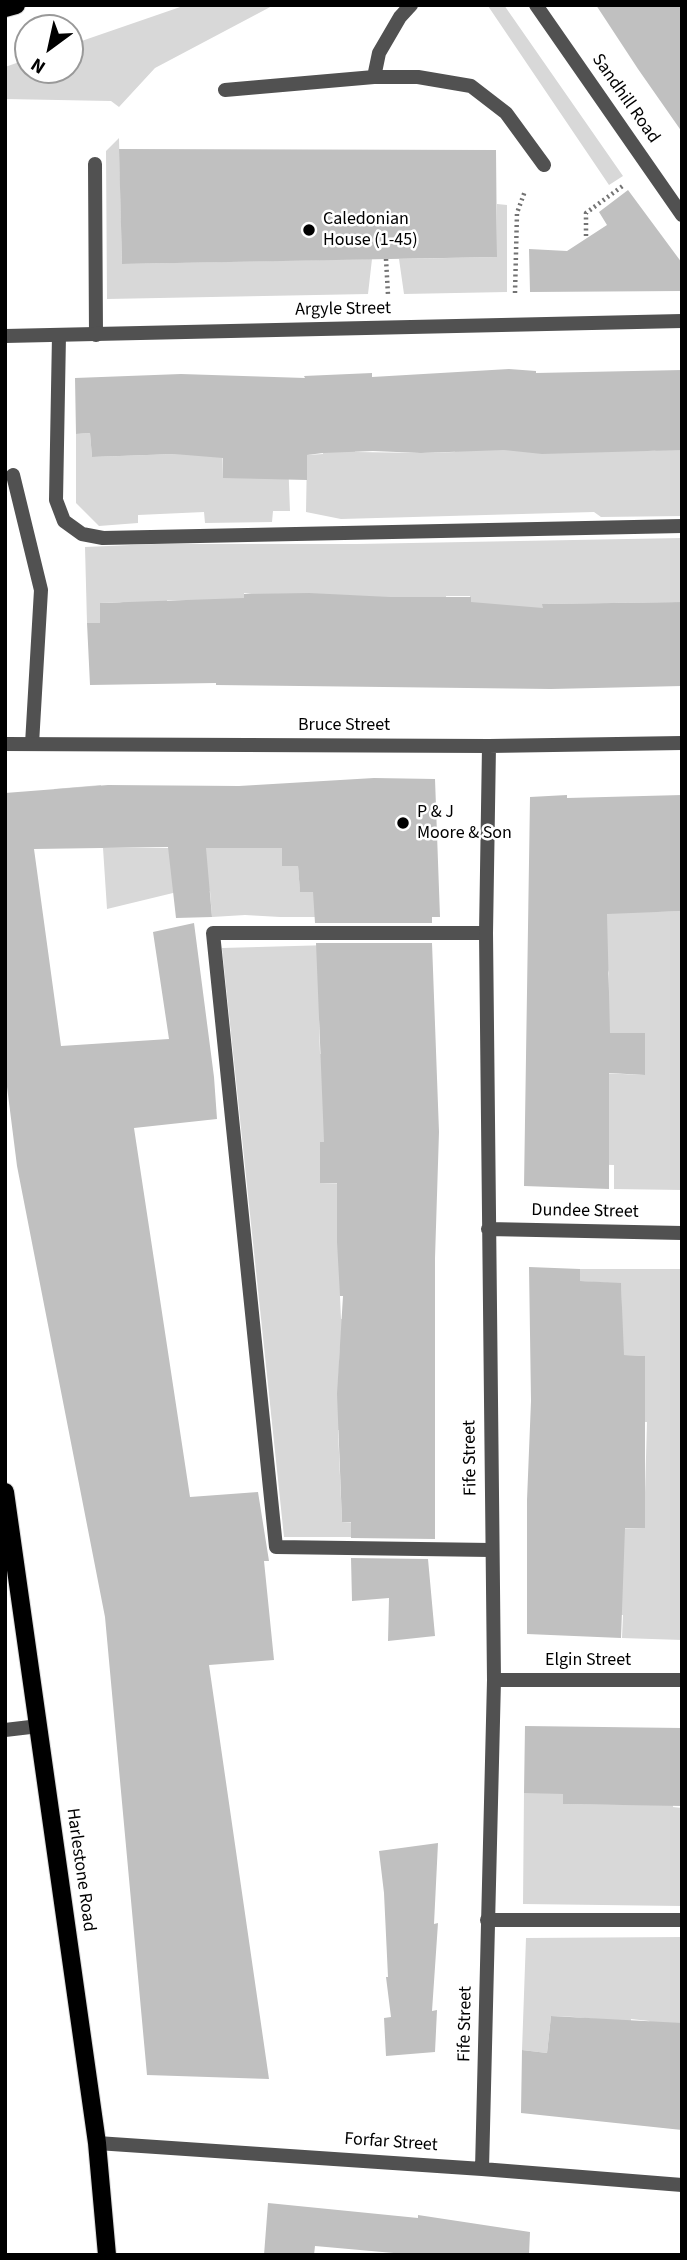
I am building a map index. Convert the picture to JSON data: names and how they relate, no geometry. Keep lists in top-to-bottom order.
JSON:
{
  "streets": {
    "main road": ["Harlestone Road"],
    "street": [
      "Sandhill Road",
      "Argyle Street",
      "Bruce Street",
      "Dundee Street",
      "Fife Street",
      "Elgin Street",
      "Forfar Street"
    ]
  },
  "crossings": [
    ["Bruce Street", "Fife Street"],
    ["Dundee Street", "Fife Street"],
    ["Fife Street", "Elgin Street"],
    ["Fife Street", "Forfar Street"],
    ["Harlestone Road", "Forfar Street"]
  ],
  "places": ["Caledonian House (1-45)", "P & J Moore & Son"],
  "north": "bottom left"
}
